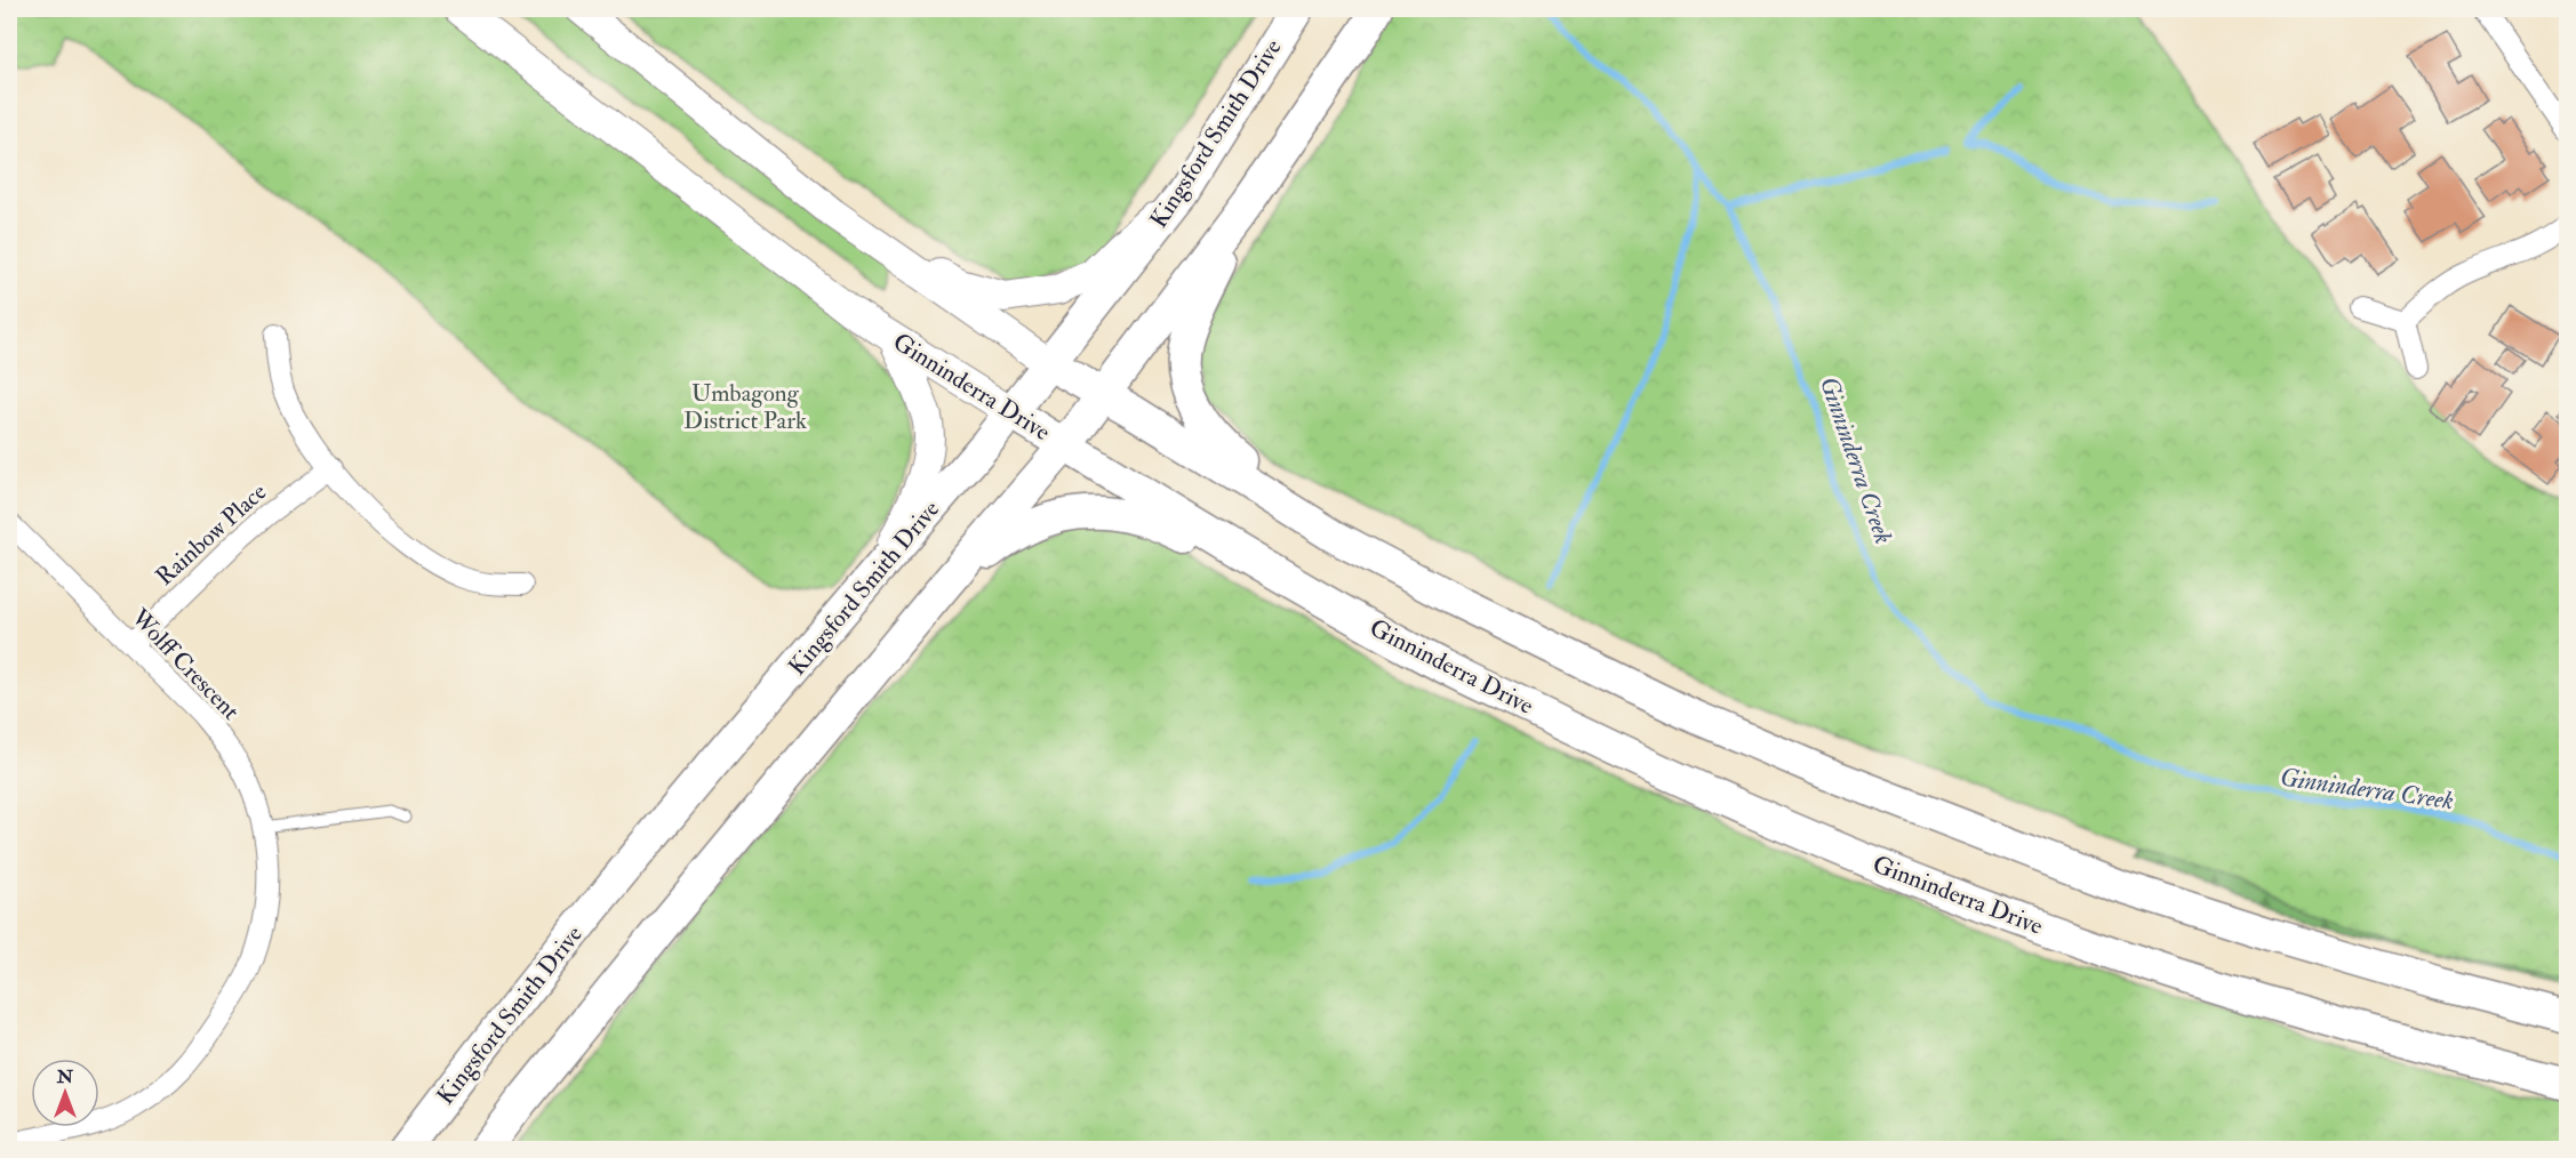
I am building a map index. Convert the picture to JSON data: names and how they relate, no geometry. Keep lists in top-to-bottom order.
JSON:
{
  "streets": {
    "main road": ["Kingsford Smith Drive", "Ginninderra Drive"],
    "street": ["Rainbow Place", "Wolff Crescent"]
  },
  "crossings": [
    ["Kingsford Smith Drive", "Ginninderra Drive"],
    ["Rainbow Place", "Wolff Crescent"]
  ],
  "water": ["Ginninderra Creek"],
  "parks": ["Umbagong District Park"],
  "north": "top"
}
